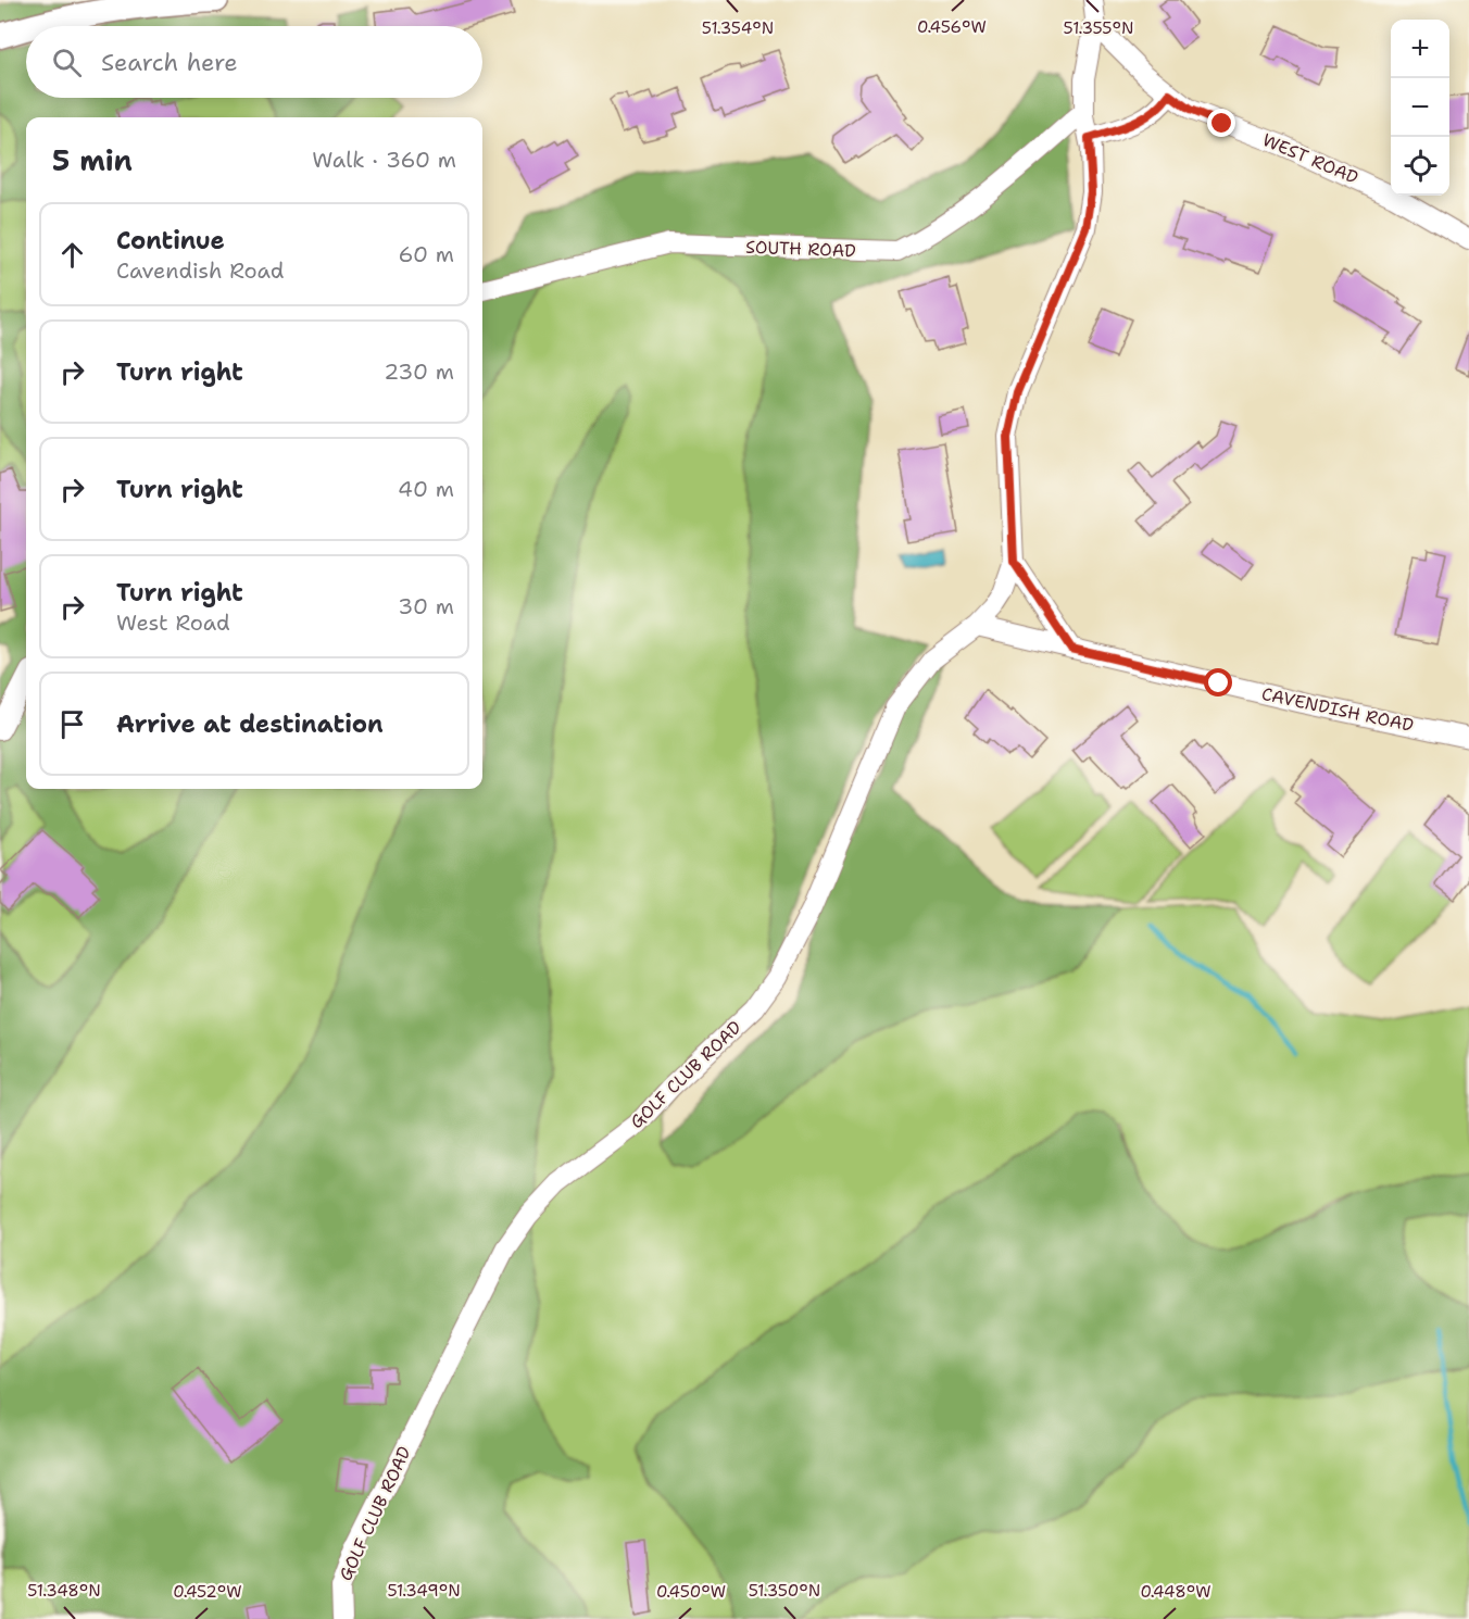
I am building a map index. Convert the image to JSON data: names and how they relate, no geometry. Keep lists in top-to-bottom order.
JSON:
{
  "streets": {
    "street": [
      "WEST ROAD",
      "SOUTH ROAD",
      "CAVENDISH ROAD",
      "GOLF CLUB ROAD"
    ]
  },
  "crossings": [
    ["CAVENDISH ROAD", "GOLF CLUB ROAD"]
  ],
  "page": {
    "map_buttons": ["+", "−"],
    "search": "Search here",
    "heading": ["5 min", "Walk · 360 m"],
    "list": [
      ["Continue", "Cavendish Road", "60 m"],
      ["Turn right", "230 m"],
      ["Turn right", "40 m"],
      ["Turn right", "West Road", "30 m"],
      "Arrive at destination"
    ]
  },
  "coordinates": [
    "0.456°W",
    "51.355°N",
    "51.354°N",
    "51.348°N",
    "51.349°N",
    "51.350°N",
    "0.452°W",
    "0.450°W",
    "0.448°W"
  ]
}
